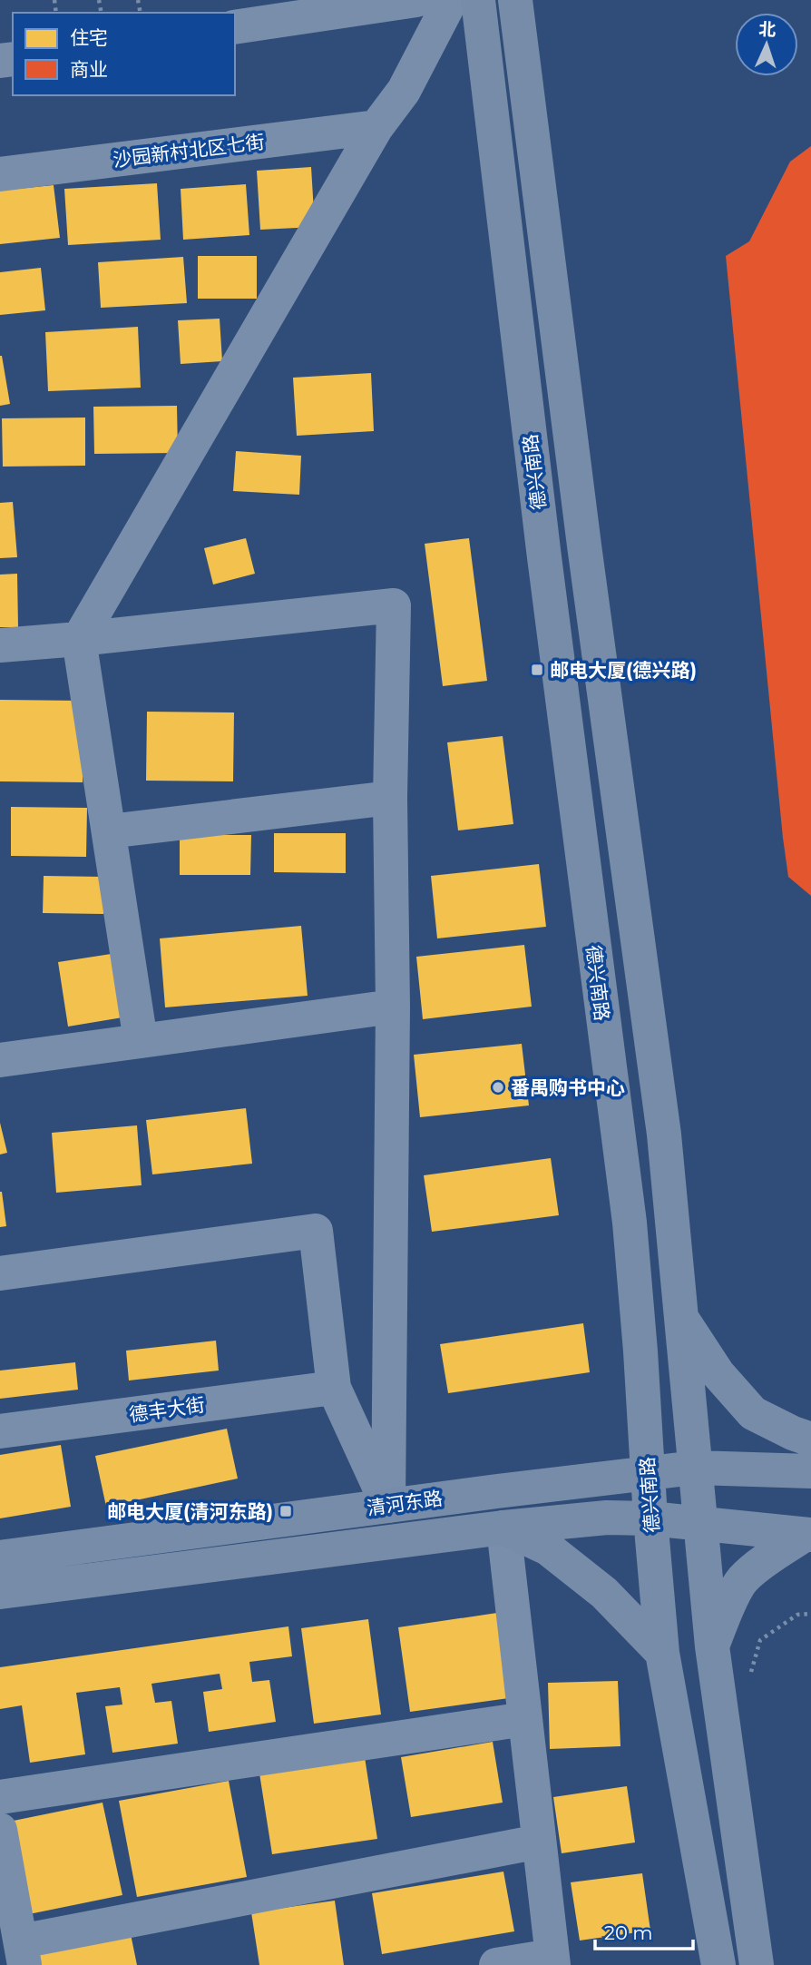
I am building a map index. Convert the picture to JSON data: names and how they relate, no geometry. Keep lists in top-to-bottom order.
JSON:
{
  "streets": {
    "main road": ["德兴南路", "清河东路"],
    "street": ["沙园新村北区七街", "德丰大街"]
  },
  "crossings": [
    ["德兴南路", "清河东路"]
  ],
  "places": {
    "transit": ["邮电大厦(德兴路)", "邮电大厦(清河东路)"],
    "other": ["番禺购书中心"]
  },
  "legend": ["住宅", "商业"],
  "scale_bar": "20 m",
  "north": "top"
}
